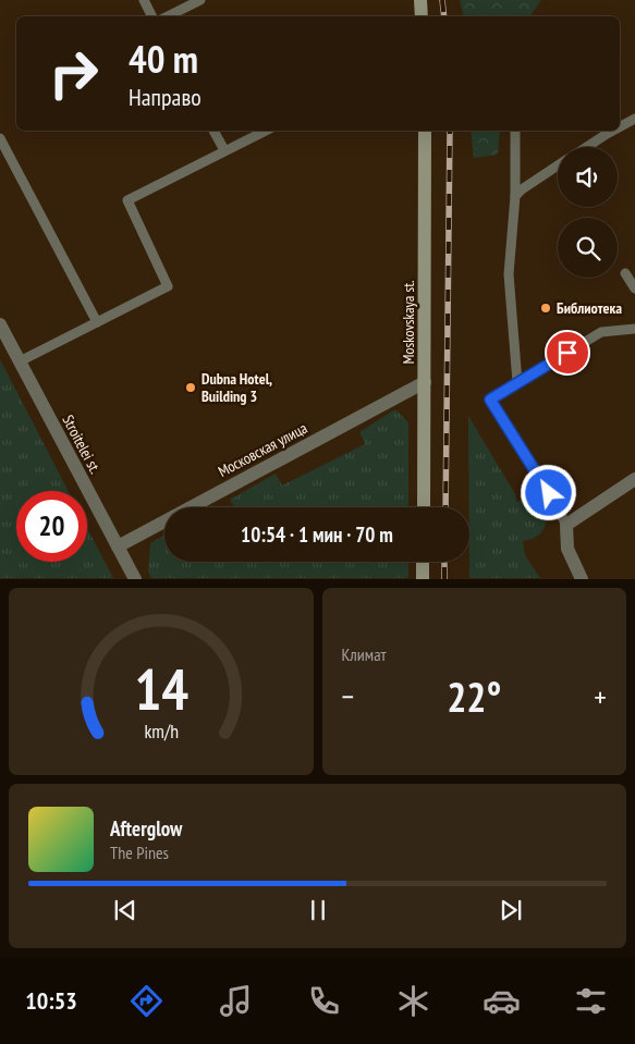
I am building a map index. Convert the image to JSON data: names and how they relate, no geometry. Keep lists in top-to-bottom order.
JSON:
{
  "streets": {
    "main road": ["Moskovskaya st."],
    "street": ["Stroitelei st.", "Московская улица"]
  },
  "crossings": [
    ["Moskovskaya st.", "Московская улица"],
    ["Stroitelei st.", "Московская улица"]
  ],
  "places": ["Библиотека", "Dubna Hotel, Building 3"],
  "page": {
    "turn": ["40 m", "Направо"],
    "limit": "20",
    "trip": "10:54 · 1 мин · 70 m",
    "tile": "Климат",
    "heat": ["−", "22°", "+"],
    "song": ["Afterglow", "The Pines"],
    "tabs": "10:53",
    "gauge": ["14", "km/h"]
  }
}
